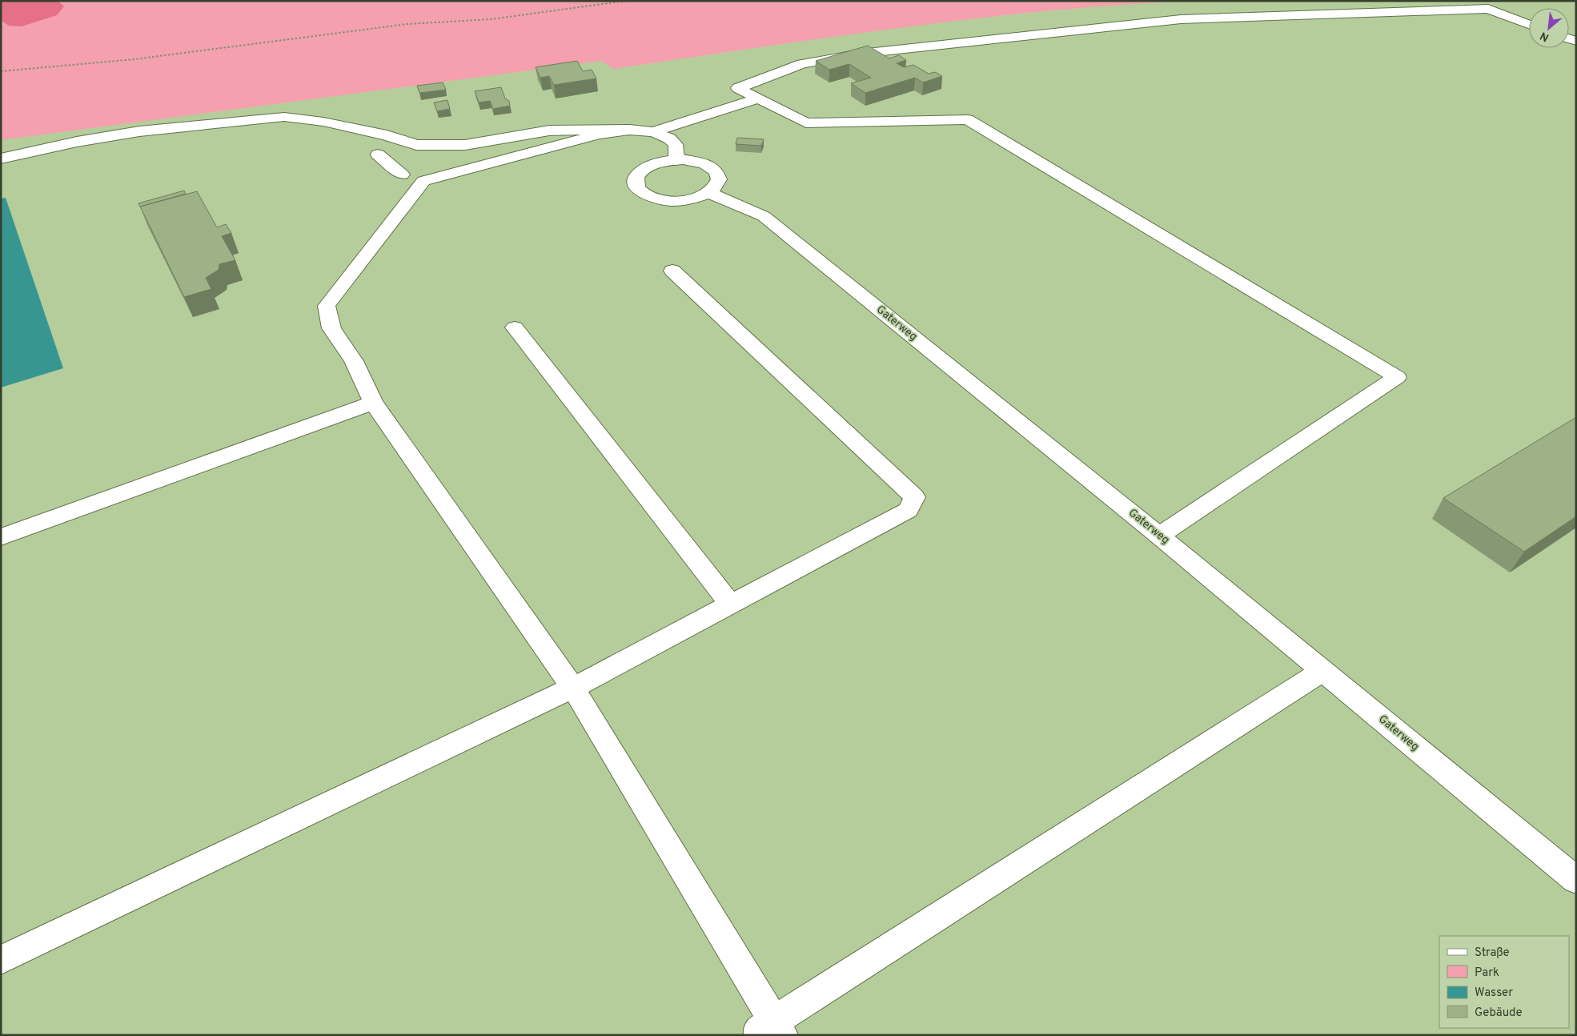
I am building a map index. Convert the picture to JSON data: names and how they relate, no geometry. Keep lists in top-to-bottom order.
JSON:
{
  "streets": {
    "street": ["Gaterweg"]
  },
  "legend": [
    "Straße",
    "Park",
    "Wasser",
    "Gebäude"
  ],
  "north": "bottom left"
}
